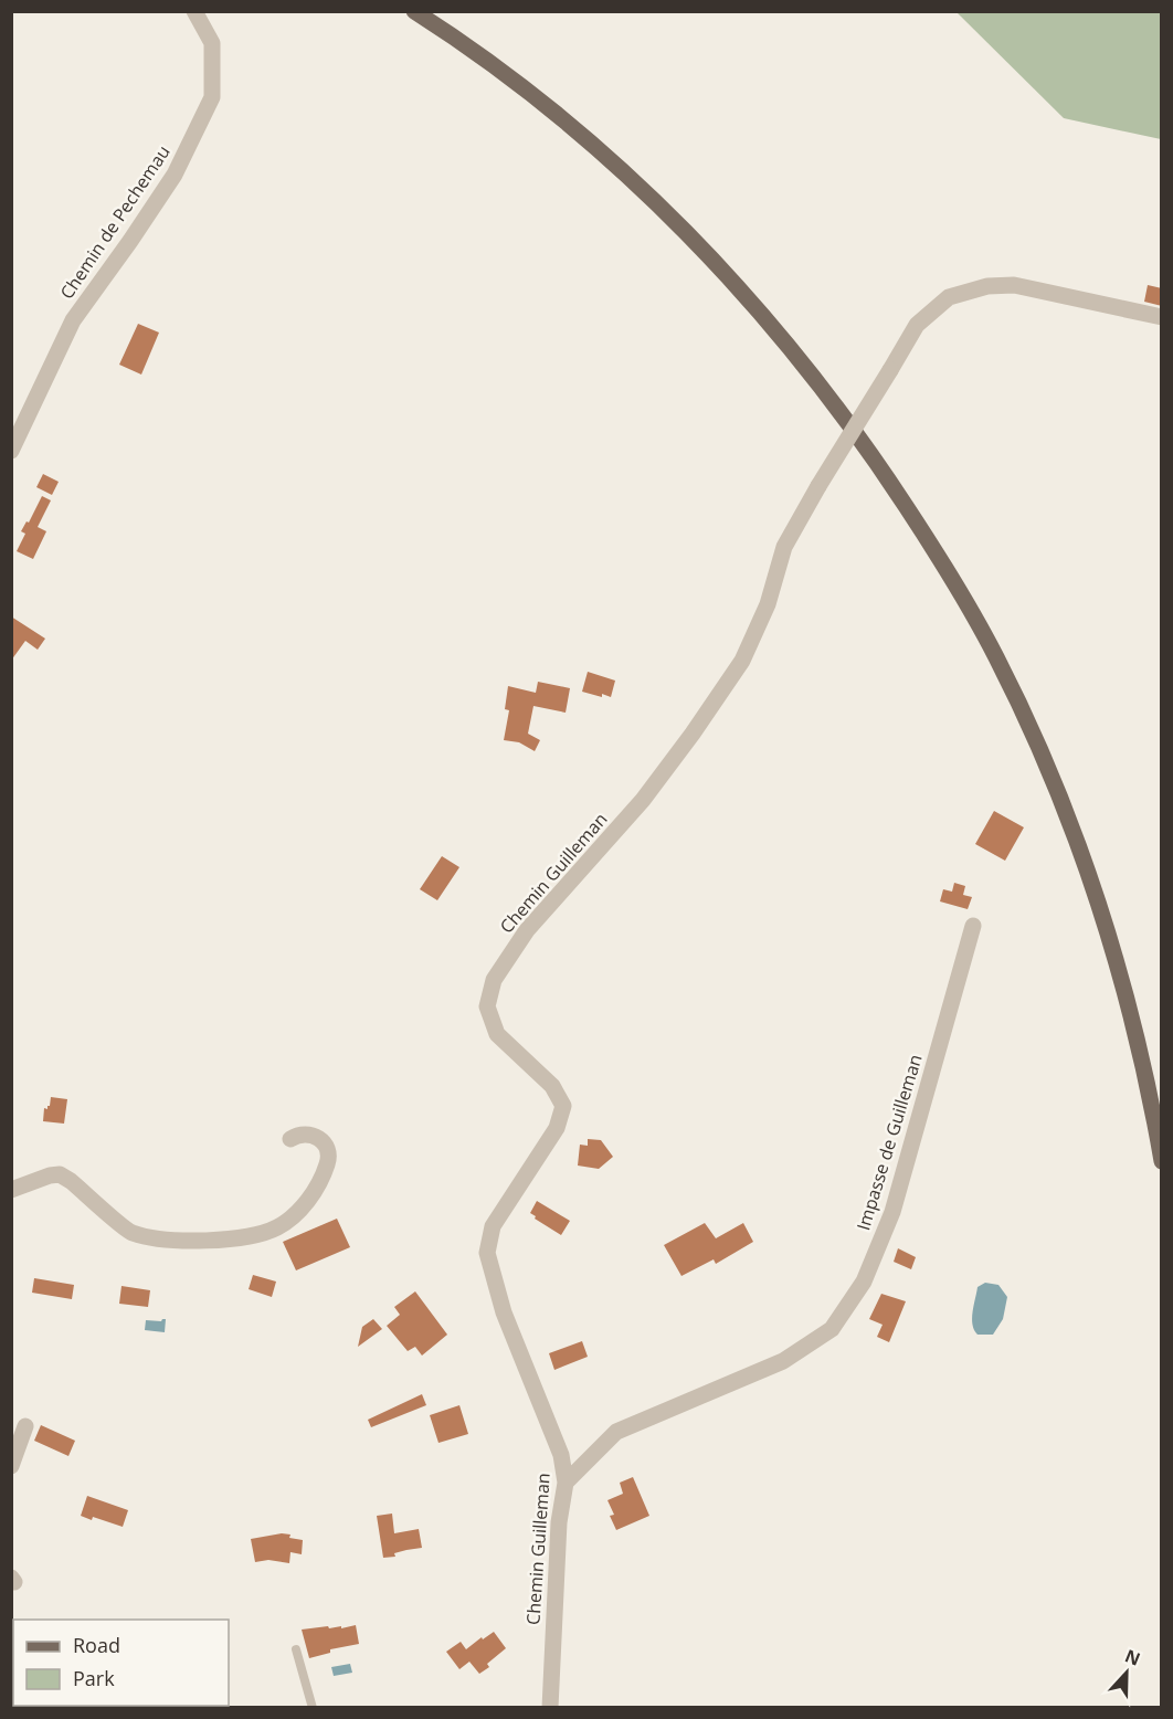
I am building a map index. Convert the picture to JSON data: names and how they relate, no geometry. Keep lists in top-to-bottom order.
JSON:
{
  "streets": {
    "street": ["Chemin de Pechemau", "Chemin Guilleman", "Impasse de Guilleman"]
  },
  "crossings": [
    ["Chemin Guilleman", "Impasse de Guilleman"]
  ],
  "legend": ["Road", "Park"],
  "north": "top"
}
